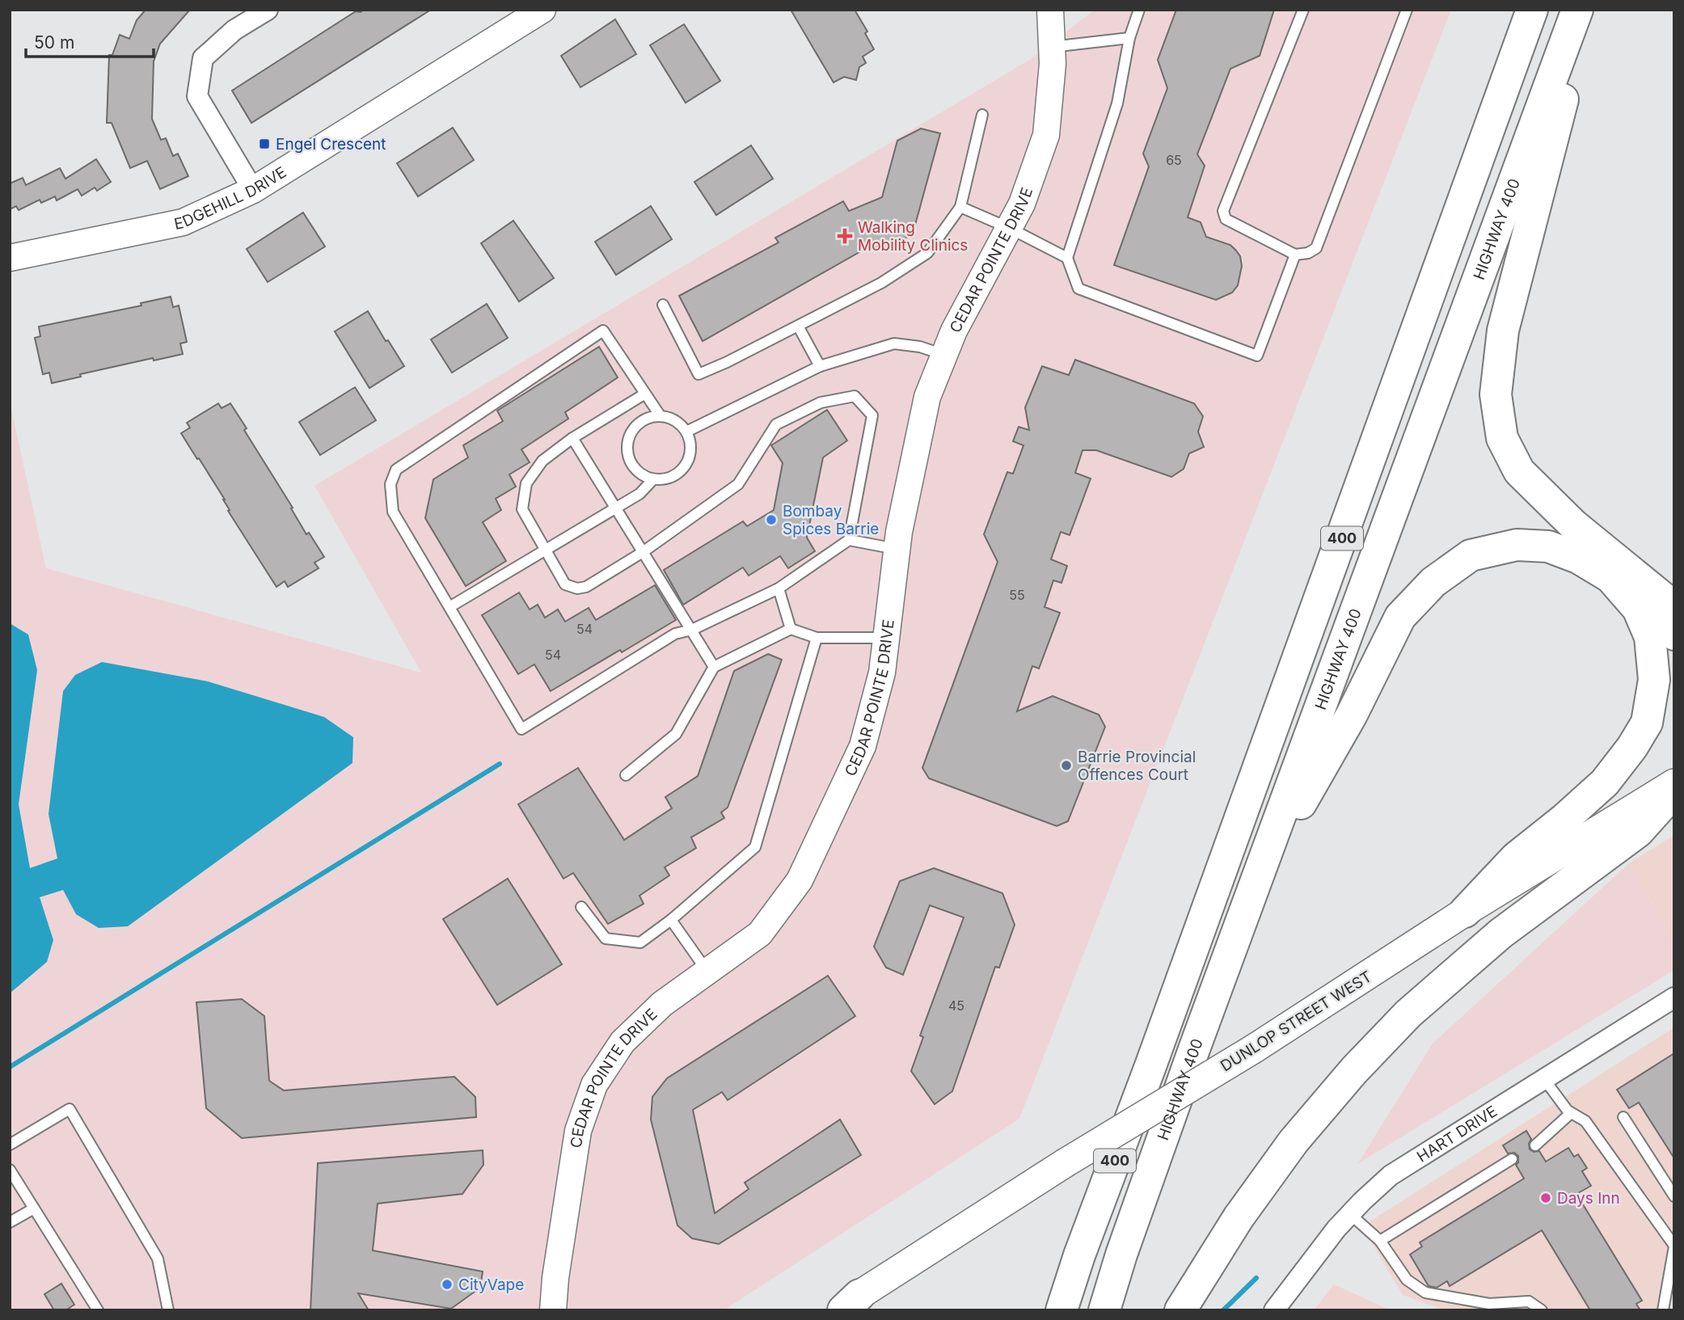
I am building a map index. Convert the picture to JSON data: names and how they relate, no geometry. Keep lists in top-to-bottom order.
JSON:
{
  "streets": {
    "highway": ["HIGHWAY 400", "400"],
    "main road": ["DUNLOP STREET WEST"],
    "street": ["EDGEHILL DRIVE", "CEDAR POINTE DRIVE", "HART DRIVE"]
  },
  "places": {
    "transit": ["Engel Crescent"],
    "health": ["Walking Mobility Clinics"],
    "other": [
      "Bombay Spices Barrie",
      "Barrie Provincial Offences Court",
      "Days Inn",
      "CityVape"
    ]
  },
  "house_numbers": [
    "65",
    "55",
    "54",
    "54",
    "45"
  ],
  "scale_bar": "50 m"
}
